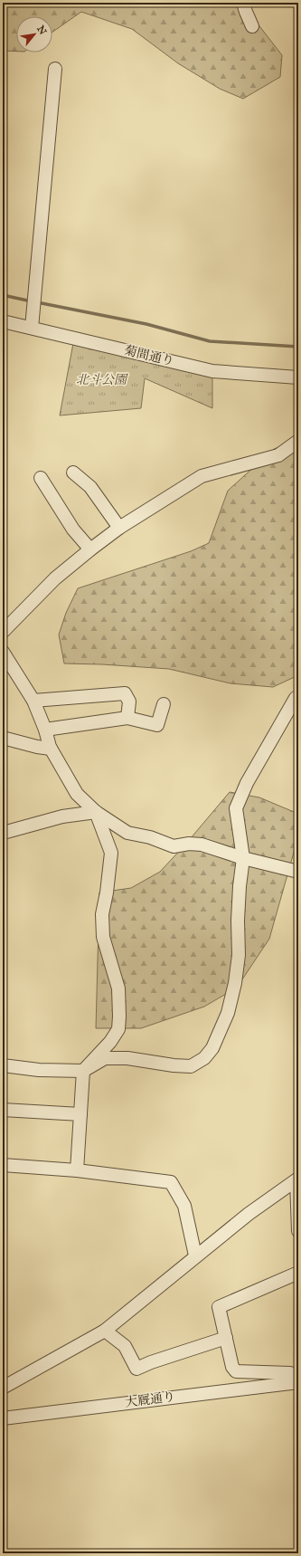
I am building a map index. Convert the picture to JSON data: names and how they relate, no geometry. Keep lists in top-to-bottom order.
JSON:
{
  "streets": {
    "street": ["菊間通り", "大厩通り"]
  },
  "parks": ["北斗公園"],
  "north": "top right"
}
